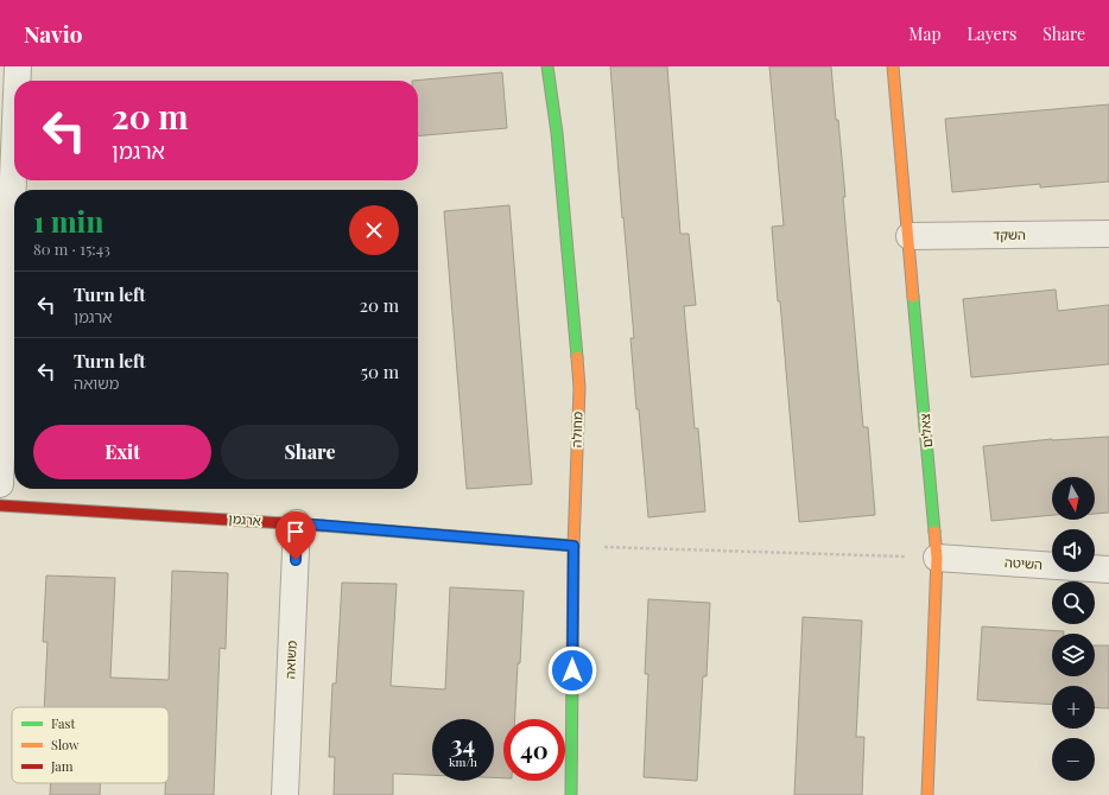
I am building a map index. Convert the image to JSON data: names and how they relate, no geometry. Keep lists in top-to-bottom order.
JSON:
{
  "streets": {
    "street": [
      "השקד",
      "מחולה",
      "צאלים",
      "ארגמן",
      "השיטה",
      "משואה"
    ]
  },
  "crossings": [
    ["השקד", "צאלים"],
    ["מחולה", "ארגמן"],
    ["צאלים", "השיטה"],
    ["ארגמן", "משואה"]
  ],
  "legend": ["Fast", "Slow", "Jam"],
  "north": "bottom",
  "page": {
    "header": "Navio",
    "nav": ["Map", "Layers", "Share"],
    "turn": ["20 m", "ארגמן"],
    "heading": ["1 min", "80 m · 15:43"],
    "list": [
      {
        "name": "Turn left",
        "note": "ארגמן",
        "value": "20 m"
      },
      {
        "name": "Turn left",
        "note": "משואה",
        "value": "50 m"
      }
    ],
    "buttons": ["Exit", "Share"],
    "map_buttons": ["+", "−"],
    "speed": "34 km/h",
    "limit": "40"
  }
}
